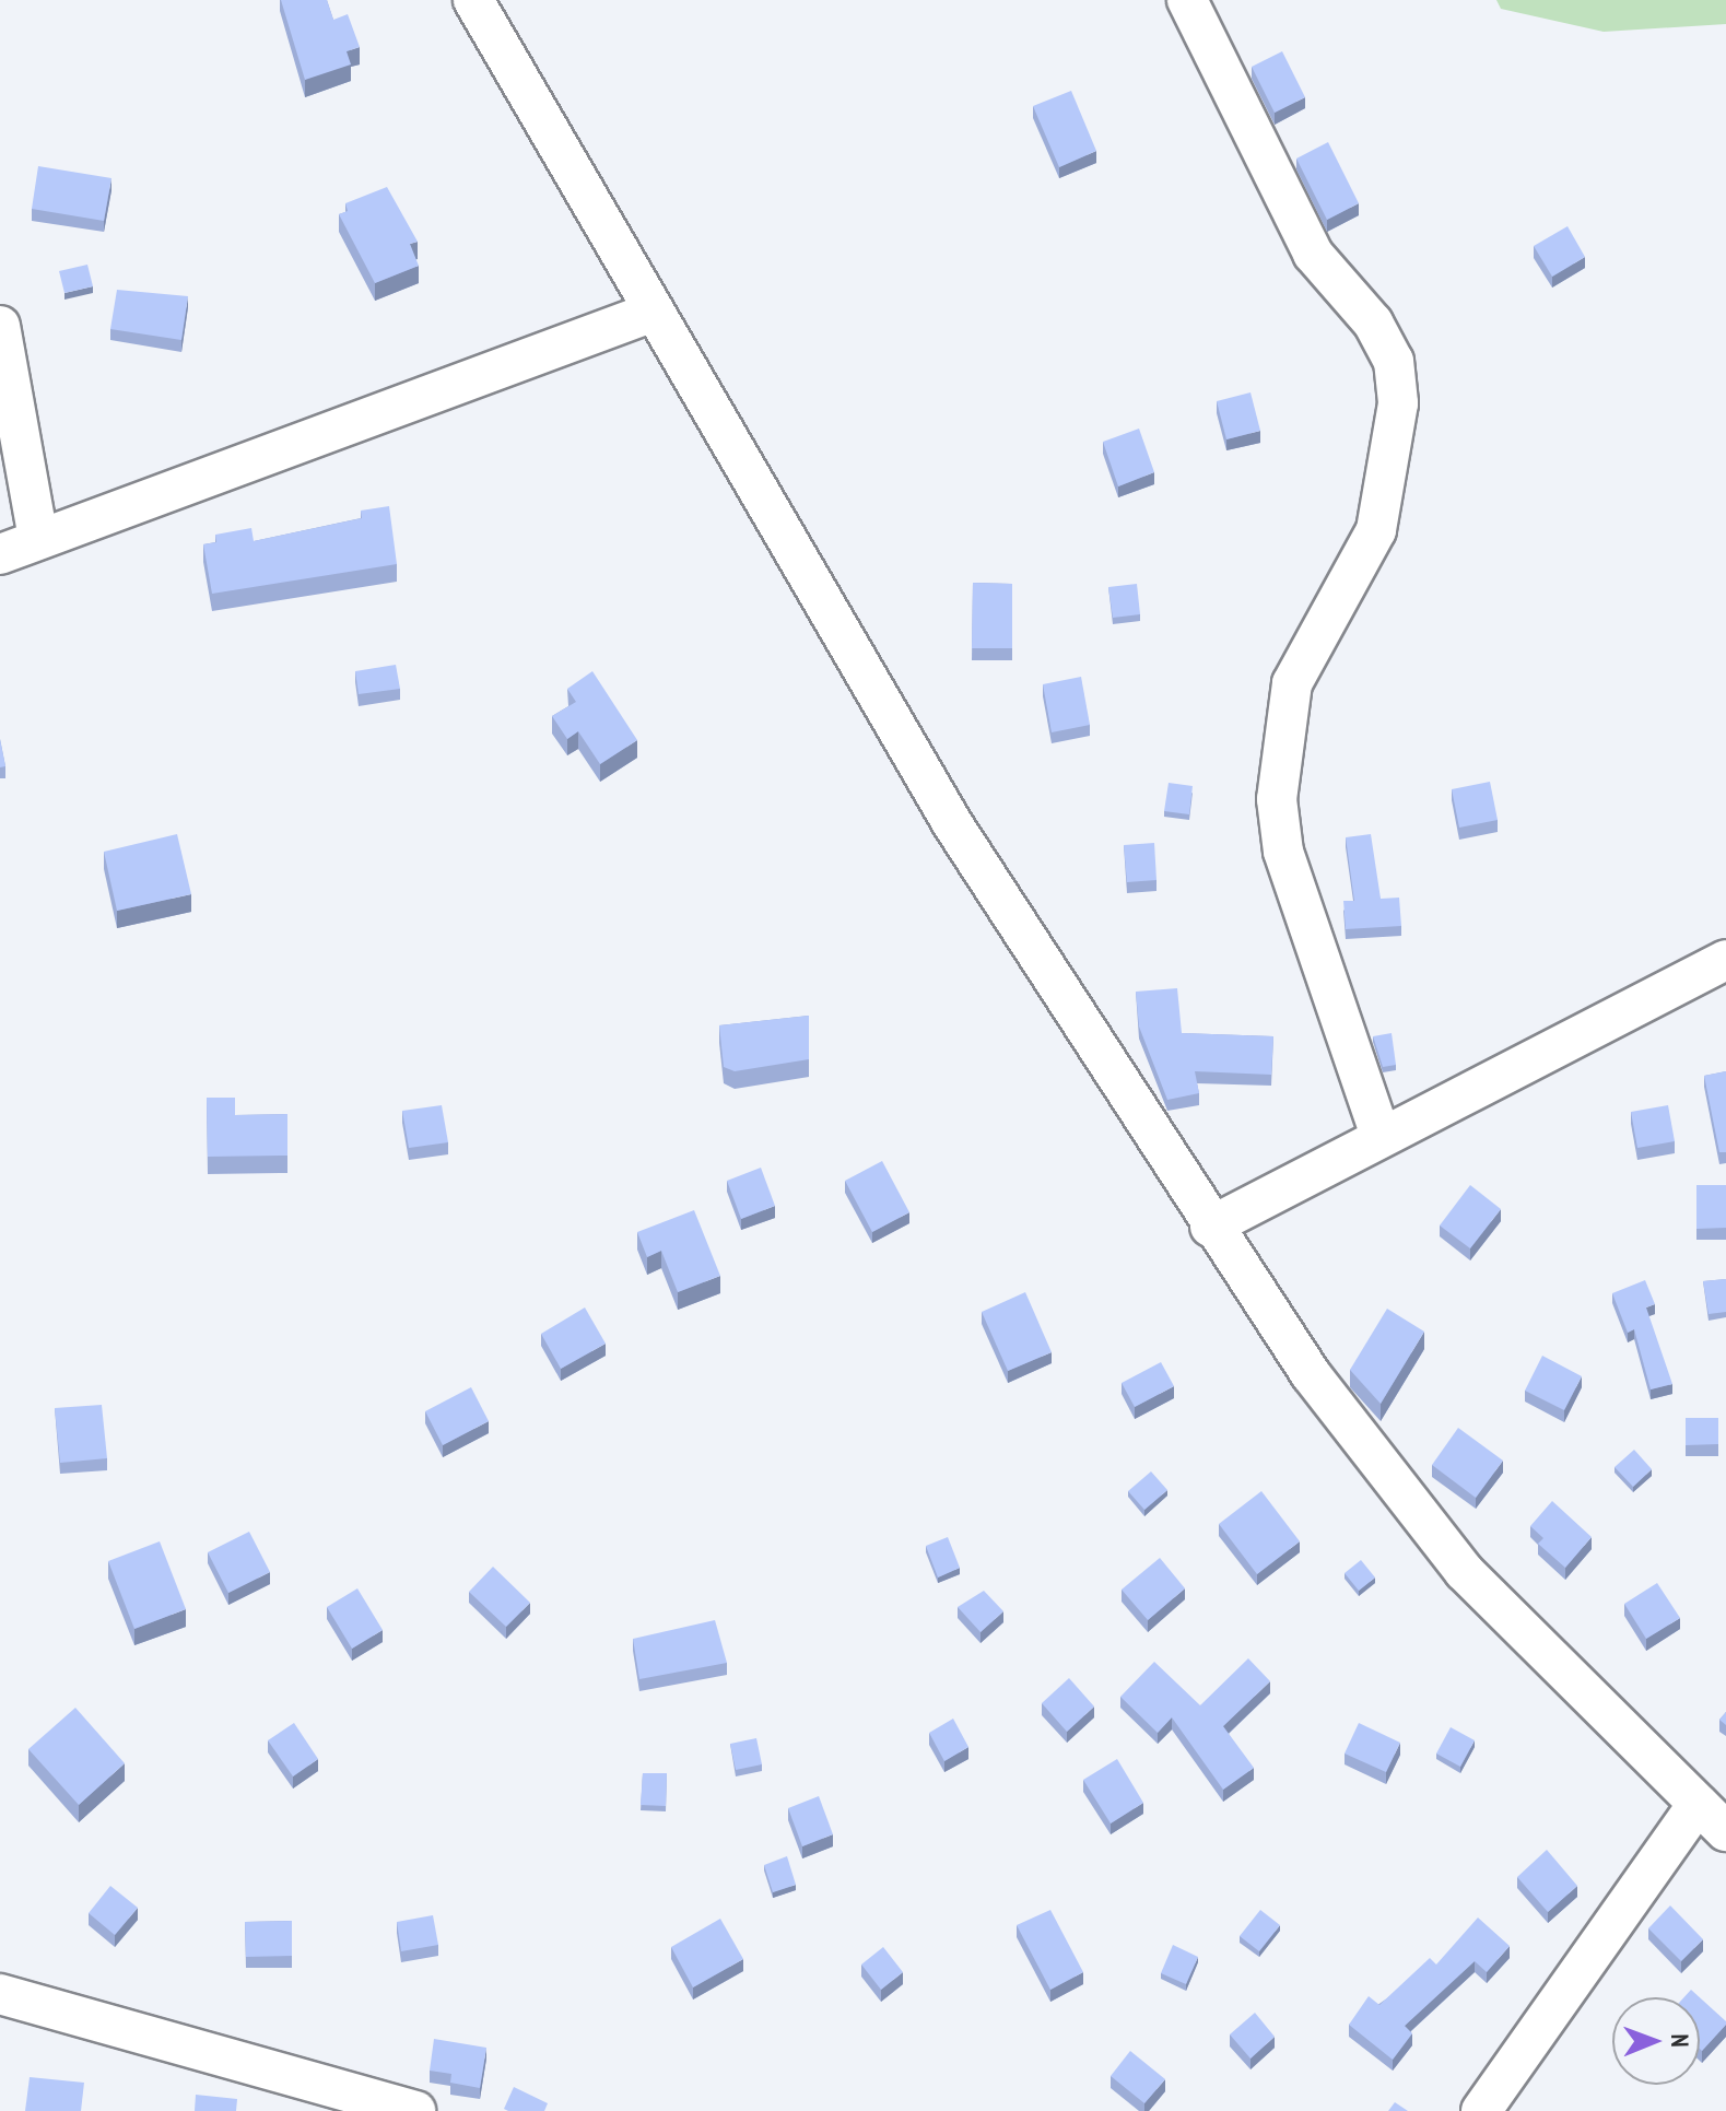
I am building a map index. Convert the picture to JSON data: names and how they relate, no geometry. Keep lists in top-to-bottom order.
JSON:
{
  "north": "right"
}
